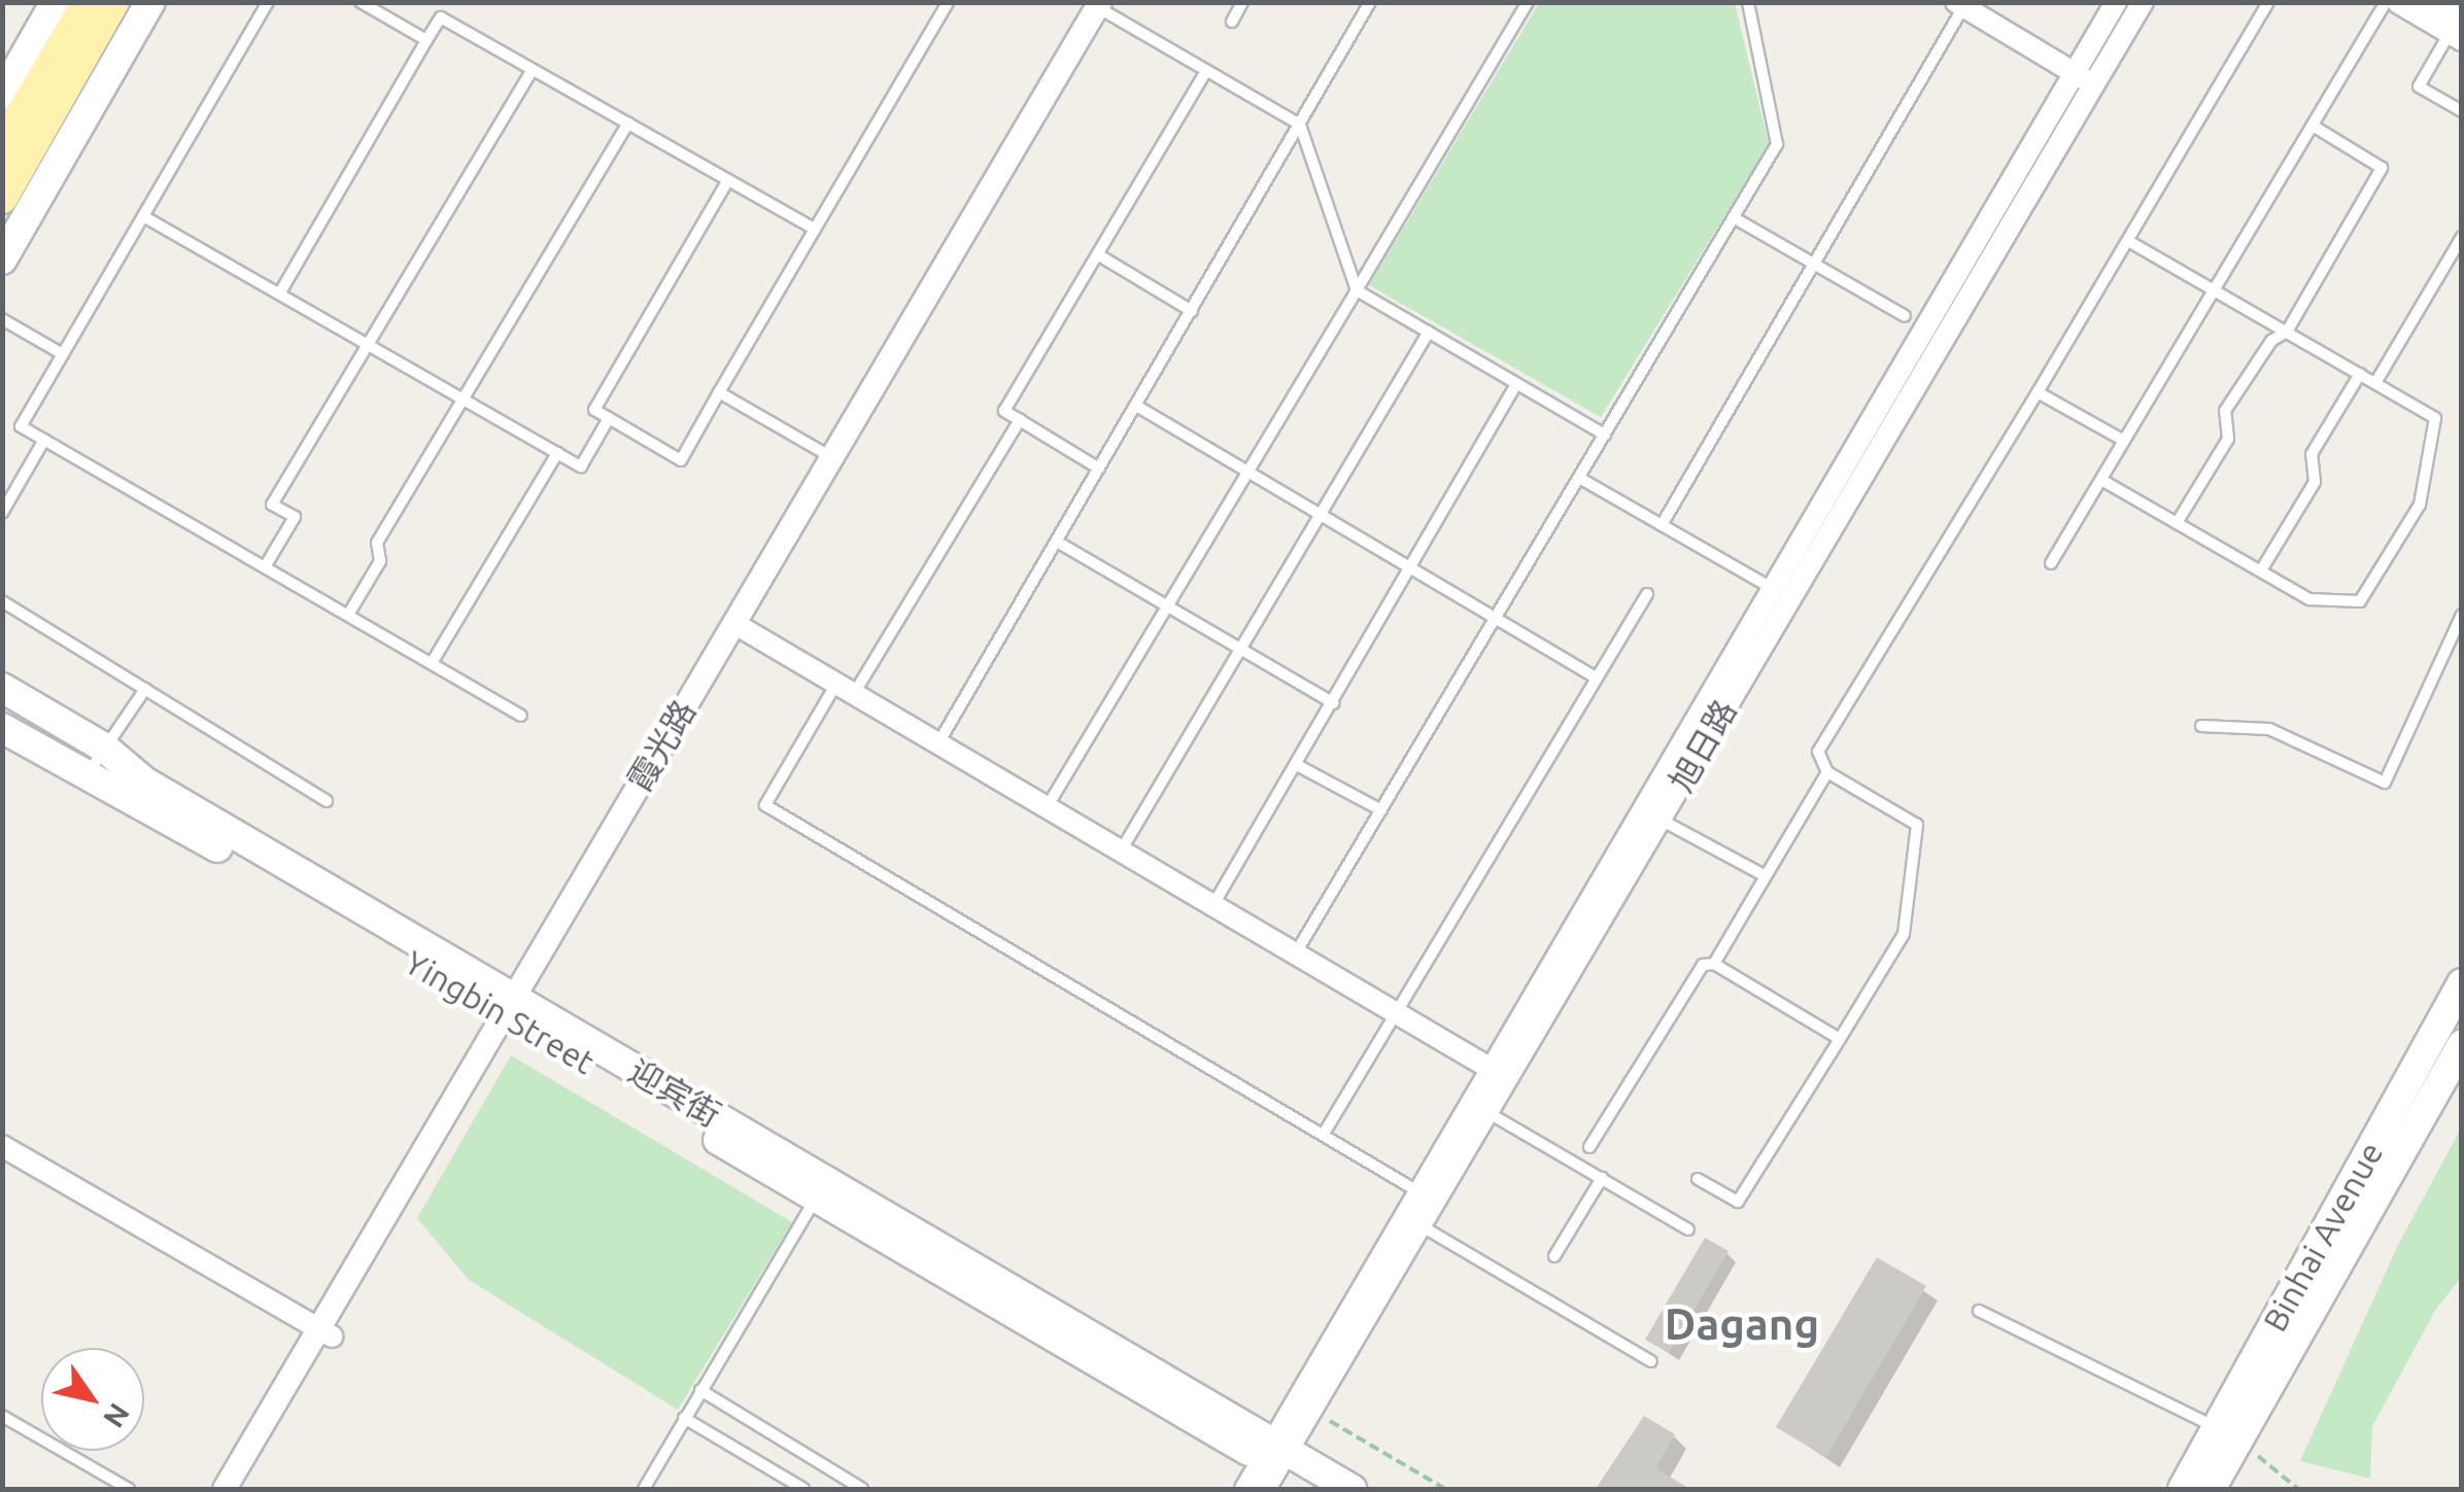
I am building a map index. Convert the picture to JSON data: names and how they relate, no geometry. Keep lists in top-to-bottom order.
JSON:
{
  "streets": {
    "main road": ["Yingbin Street", "迎宾街", "Binhai Avenue"],
    "street": ["霞光路", "旭日路"]
  },
  "crossings": [
    ["霞光路", "Yingbin Street"],
    ["霞光路", "迎宾街"],
    ["旭日路", "Yingbin Street"],
    ["旭日路", "迎宾街"],
    ["Yingbin Street", "迎宾街"]
  ],
  "districts": ["Dagang"],
  "north": "bottom right"
}
